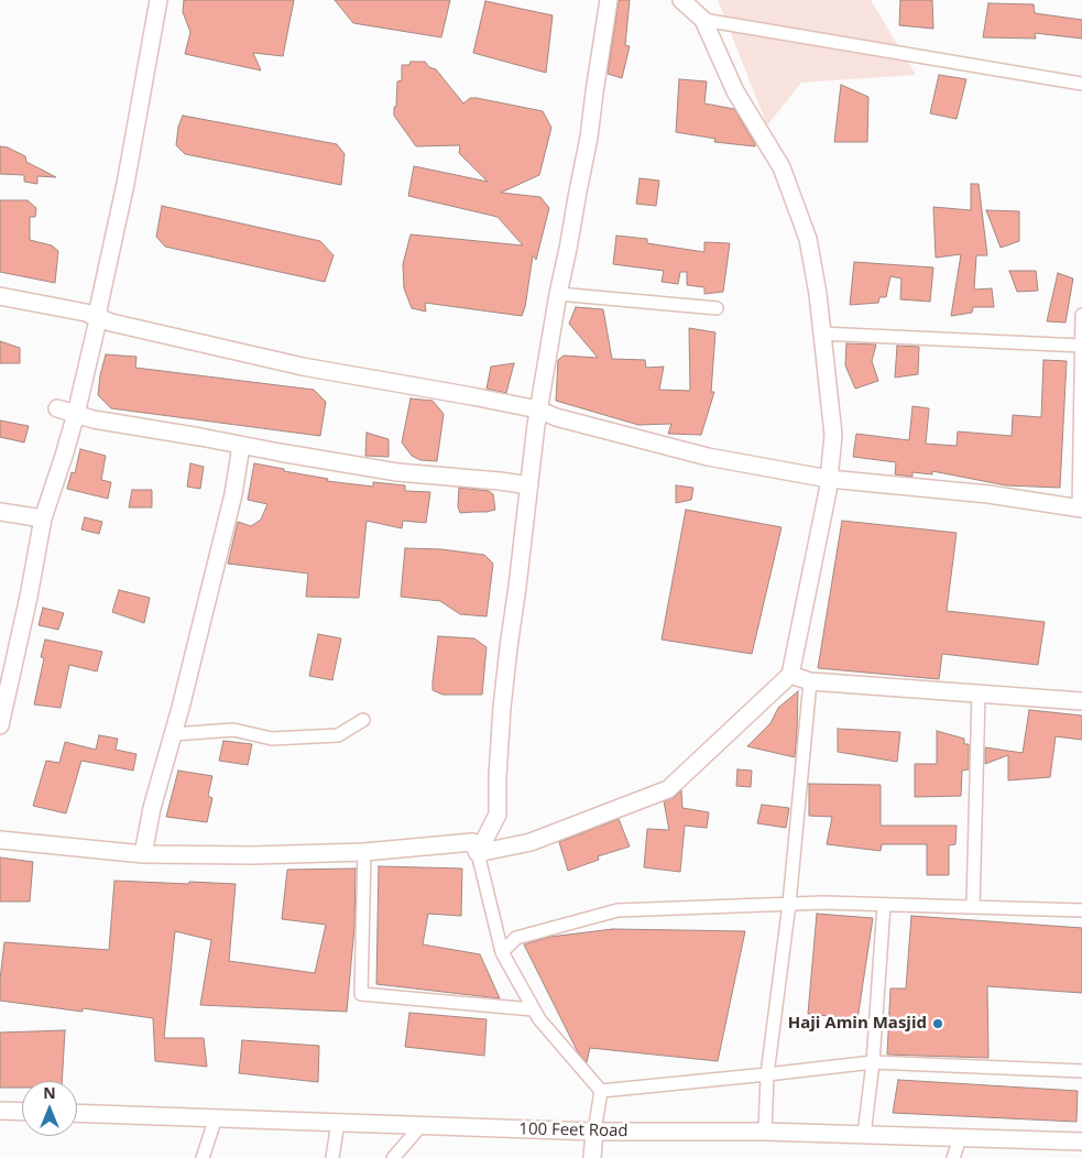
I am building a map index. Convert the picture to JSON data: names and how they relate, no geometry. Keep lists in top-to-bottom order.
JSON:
{
  "streets": {
    "main road": ["100 Feet Road"]
  },
  "places": ["Haji Amin Masjid"],
  "north": "top"
}
